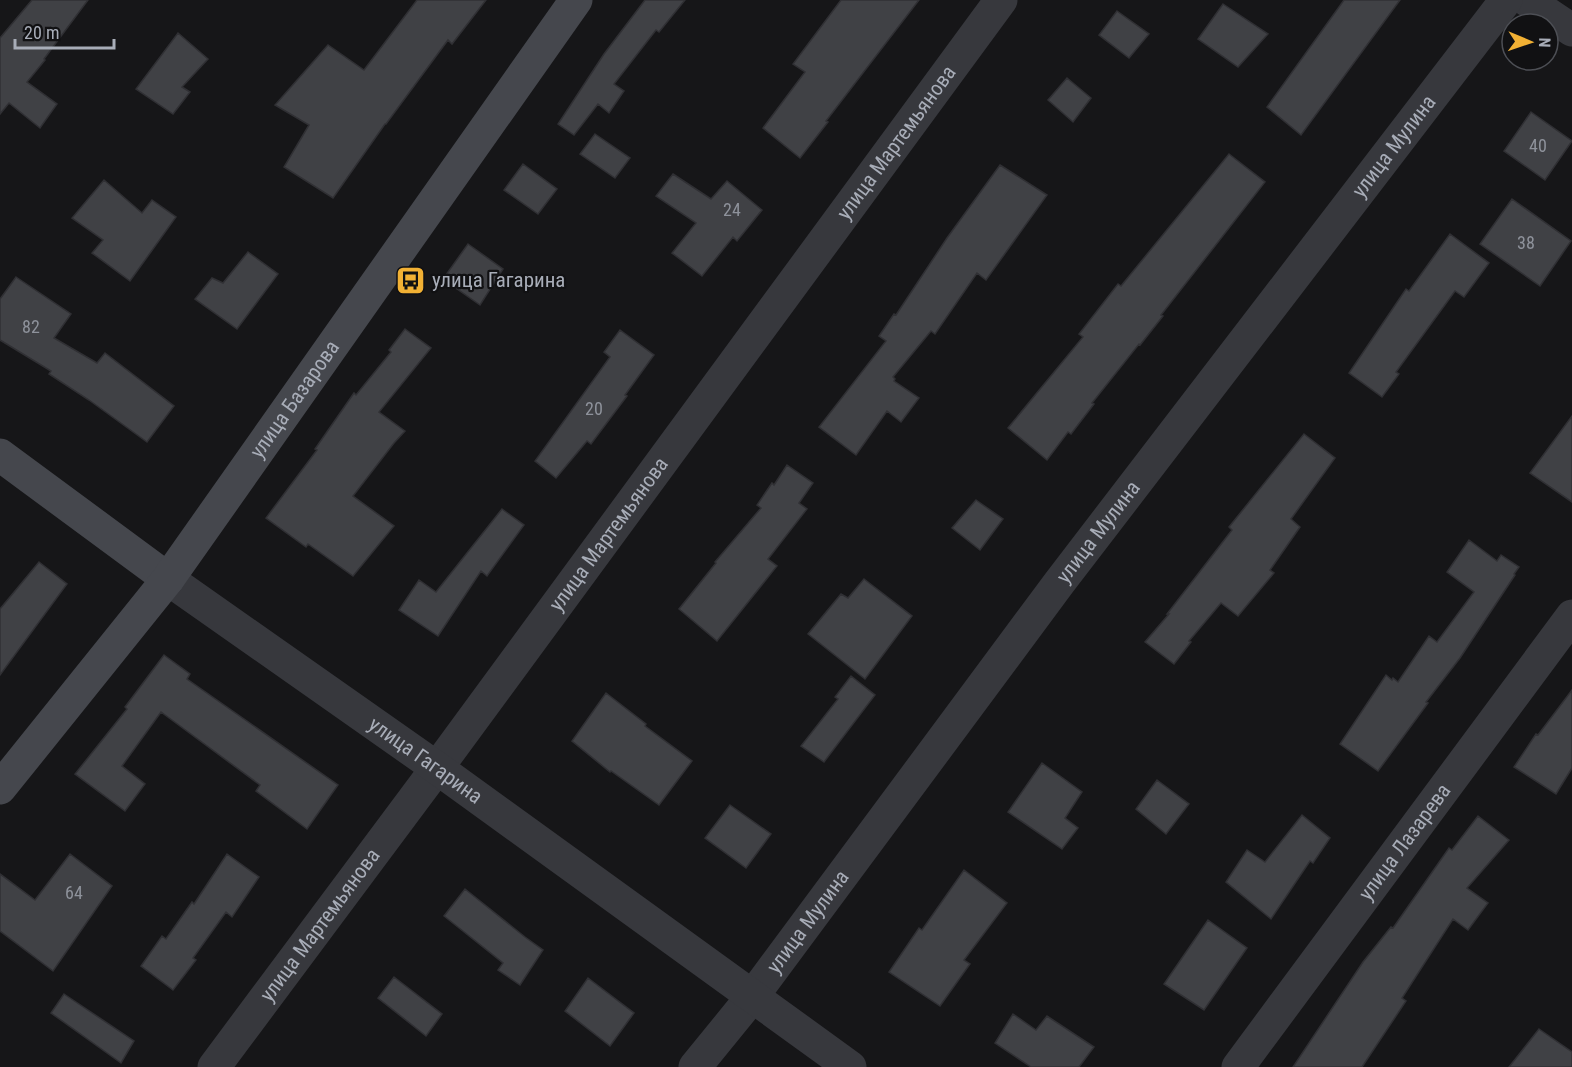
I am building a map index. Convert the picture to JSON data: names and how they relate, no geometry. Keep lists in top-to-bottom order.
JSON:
{
  "streets": {
    "main road": ["улица Базарова", "улица Гагарина"],
    "street": ["улица Мартемьянова", "улица Мулина", "улица Лазарева"]
  },
  "crossings": [
    ["улица Мартемьянова", "улица Гагарина"],
    ["улица Мулина", "улица Гагарина"],
    ["улица Базарова", "улица Гагарина"]
  ],
  "places": {
    "bus stop": ["улица Гагарина"]
  },
  "house_numbers": [
    "40",
    "24",
    "38",
    "82",
    "20",
    "64"
  ],
  "scale_bar": "20 m",
  "north": "right"
}
